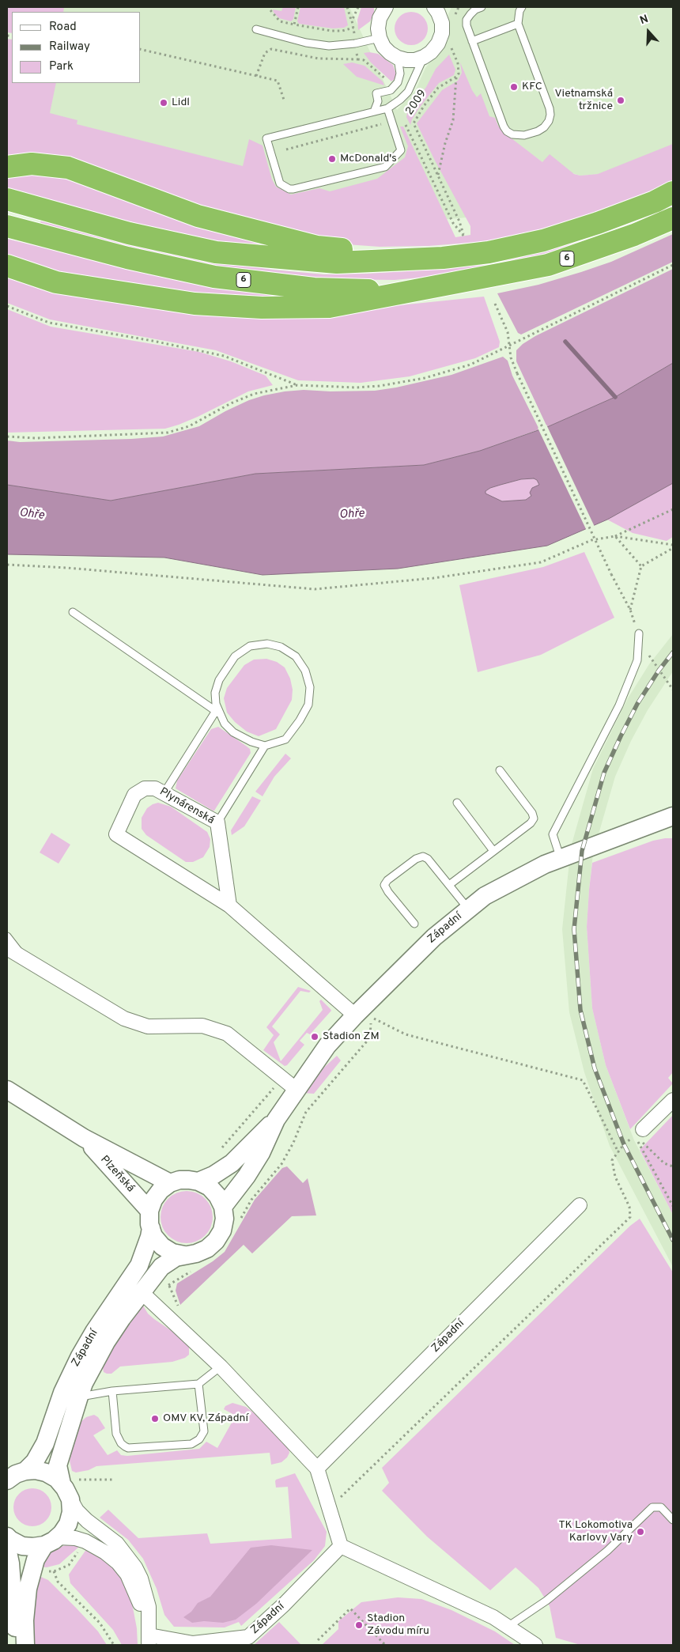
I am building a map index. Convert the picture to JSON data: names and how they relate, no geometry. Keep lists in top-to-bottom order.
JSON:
{
  "streets": {
    "highway": ["6"],
    "street": ["Plynárenská", "Západní", "Plzeňská"],
    "path": ["2009"]
  },
  "crossings": [
    ["Plynárenská", "Západní"],
    ["Západní", "Plzeňská"]
  ],
  "water": ["Ohře"],
  "places": [
    "KFC",
    "Vietnamská tržnice",
    "Lidl",
    "McDonald's",
    "Stadion ZM",
    "OMV KV, Západní",
    "TK Lokomotiva Karlovy Vary",
    "Stadion Závodu míru"
  ],
  "legend": ["Road", "Railway", "Park"],
  "north": "top"
}
